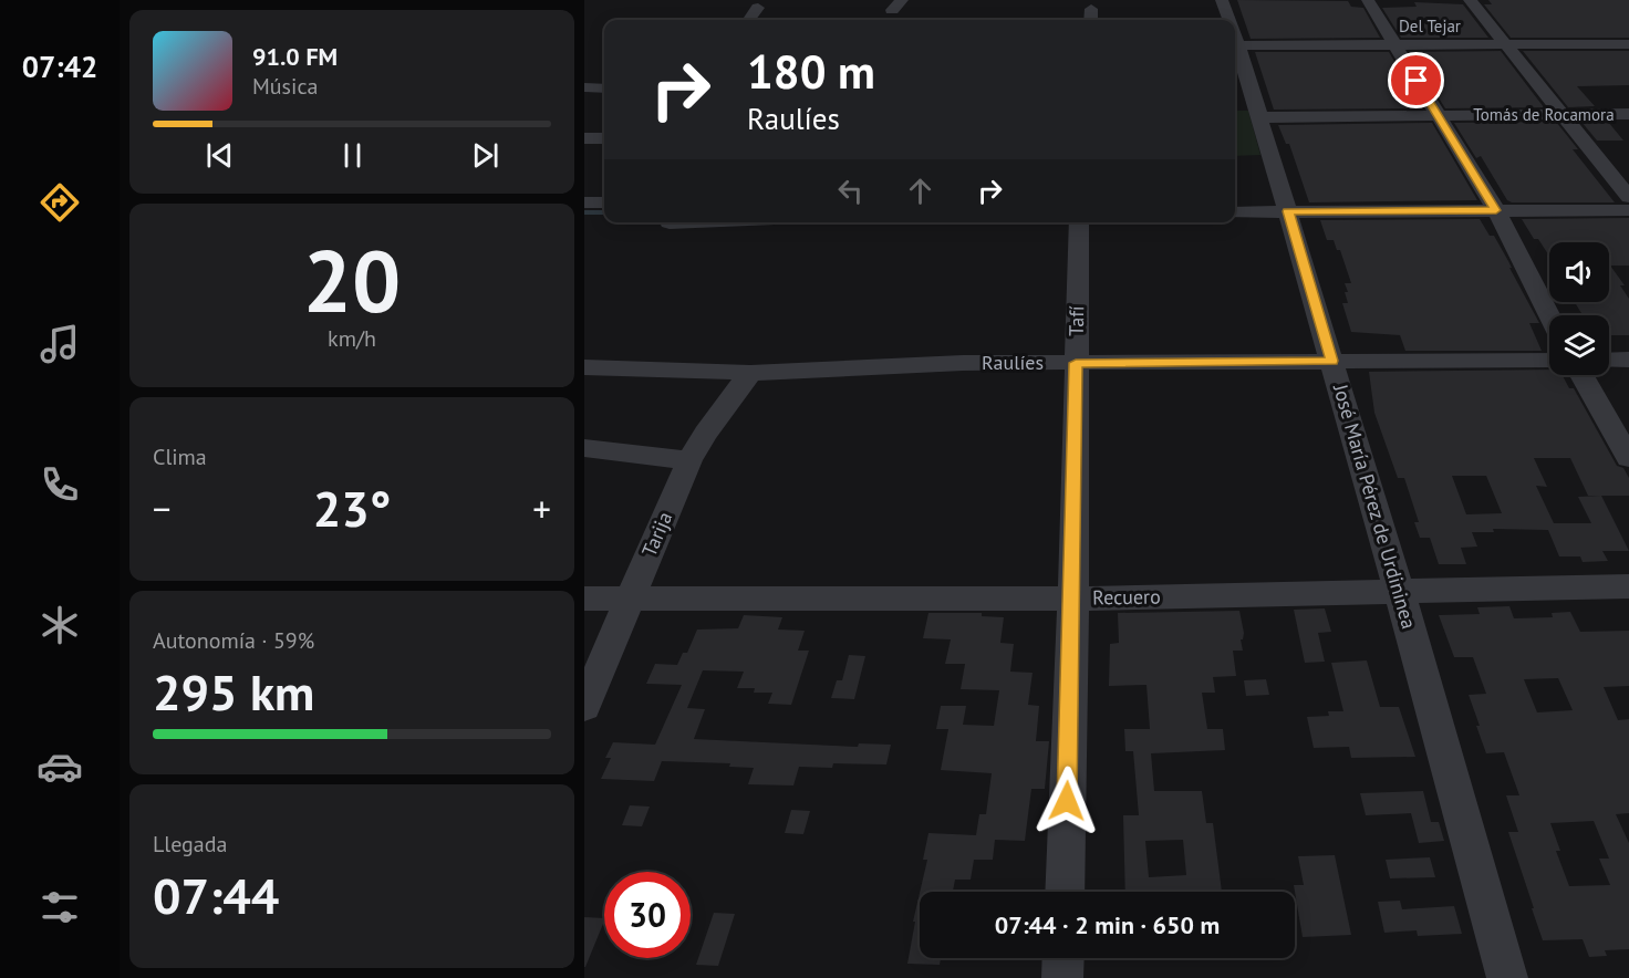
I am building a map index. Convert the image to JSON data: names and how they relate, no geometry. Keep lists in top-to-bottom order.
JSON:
{
  "streets": {
    "street": [
      "Del Tejar",
      "Tomás de Rocamora",
      "Tafí",
      "Raulíes",
      "José María Pérez de Urdininea",
      "Tarija",
      "Recuero"
    ]
  },
  "crossings": [
    ["Tomás de Rocamora", "José María Pérez de Urdininea"],
    ["Tafí", "Raulíes"],
    ["Tafí", "Recuero"],
    ["Raulíes", "José María Pérez de Urdininea"],
    ["Raulíes", "Tarija"],
    ["José María Pérez de Urdininea", "Recuero"],
    ["Tarija", "Recuero"]
  ],
  "page": {
    "tabs": "07:42",
    "turn": ["180 m", "Raulíes"],
    "song": ["91.0 FM", "Música"],
    "tile": [
      ["20", "km/h"],
      "Clima",
      ["Autonomía · 59%", "295 km"],
      ["Llegada", "07:44"]
    ],
    "heat": ["−", "23°", "+"],
    "limit": "30",
    "trip": "07:44 · 2 min · 650 m"
  }
}
